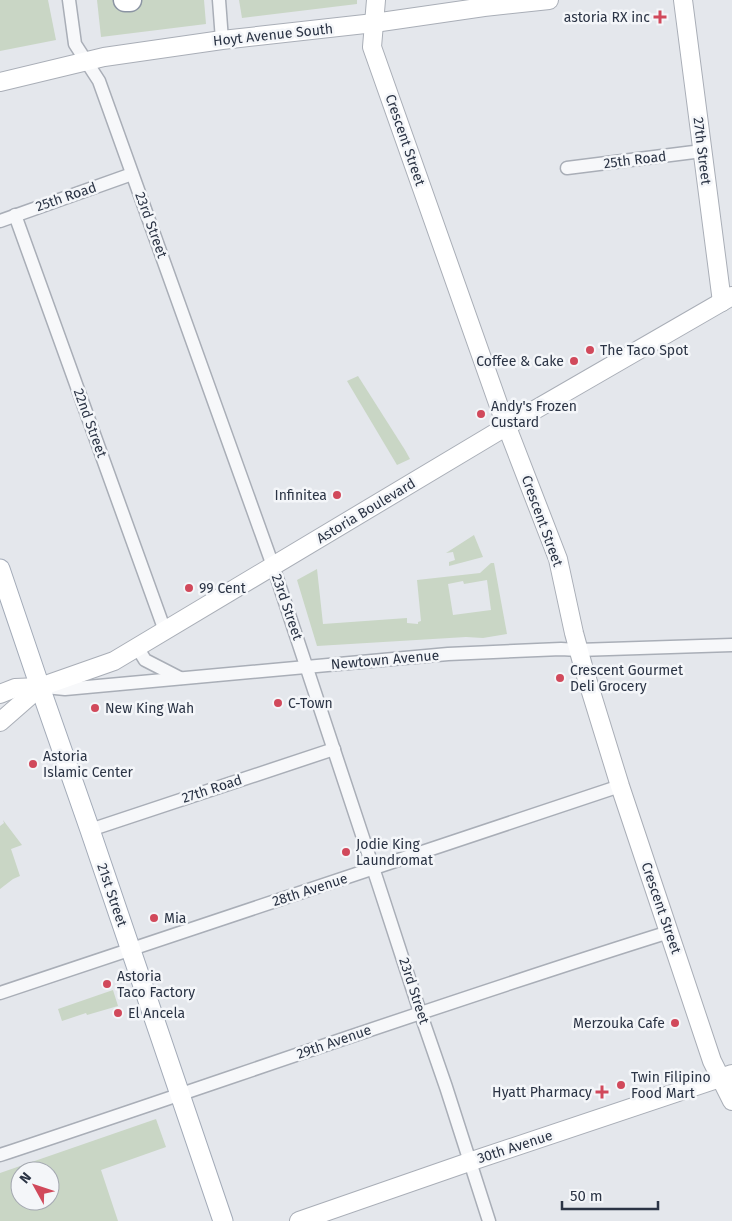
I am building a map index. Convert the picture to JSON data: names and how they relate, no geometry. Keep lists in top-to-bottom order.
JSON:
{
  "streets": {
    "main road": ["21st Street"],
    "street": [
      "Hoyt Avenue South",
      "Crescent Street",
      "27th Street",
      "25th Road",
      "23rd Street",
      "22nd Street",
      "Astoria Boulevard",
      "Newtown Avenue",
      "27th Road",
      "28th Avenue",
      "29th Avenue",
      "30th Avenue"
    ]
  },
  "crossings": [
    ["Hoyt Avenue South", "Crescent Street"],
    ["Hoyt Avenue South", "23rd Street"],
    ["Crescent Street", "Astoria Boulevard"],
    ["Crescent Street", "Newtown Avenue"],
    ["Crescent Street", "28th Avenue"],
    ["Crescent Street", "29th Avenue"],
    ["Crescent Street", "30th Avenue"],
    ["27th Street", "25th Road"],
    ["27th Street", "Astoria Boulevard"],
    ["25th Road", "23rd Street"],
    ["25th Road", "22nd Street"],
    ["23rd Street", "Astoria Boulevard"],
    ["23rd Street", "Newtown Avenue"],
    ["23rd Street", "27th Road"],
    ["23rd Street", "28th Avenue"],
    ["23rd Street", "29th Avenue"],
    ["23rd Street", "30th Avenue"],
    ["22nd Street", "Astoria Boulevard"],
    ["Astoria Boulevard", "Newtown Avenue"],
    ["Astoria Boulevard", "21st Street"],
    ["Newtown Avenue", "21st Street"],
    ["27th Road", "21st Street"],
    ["28th Avenue", "21st Street"],
    ["21st Street", "29th Avenue"]
  ],
  "places": {
    "health": ["astoria RX inc", "Hyatt Pharmacy"],
    "other": [
      "The Taco Spot",
      "Coffee & Cake",
      "Andy's Frozen Custard",
      "Infinitea",
      "99 Cent",
      "Crescent Gourmet Deli Grocery",
      "C-Town",
      "New King Wah",
      "Astoria Islamic Center",
      "Jodie King Laundromat",
      "Mia",
      "Astoria Taco Factory",
      "El Ancela",
      "Merzouka Cafe",
      "Twin Filipino Food Mart"
    ]
  },
  "scale_bar": "50 m",
  "north": "top left"
}
